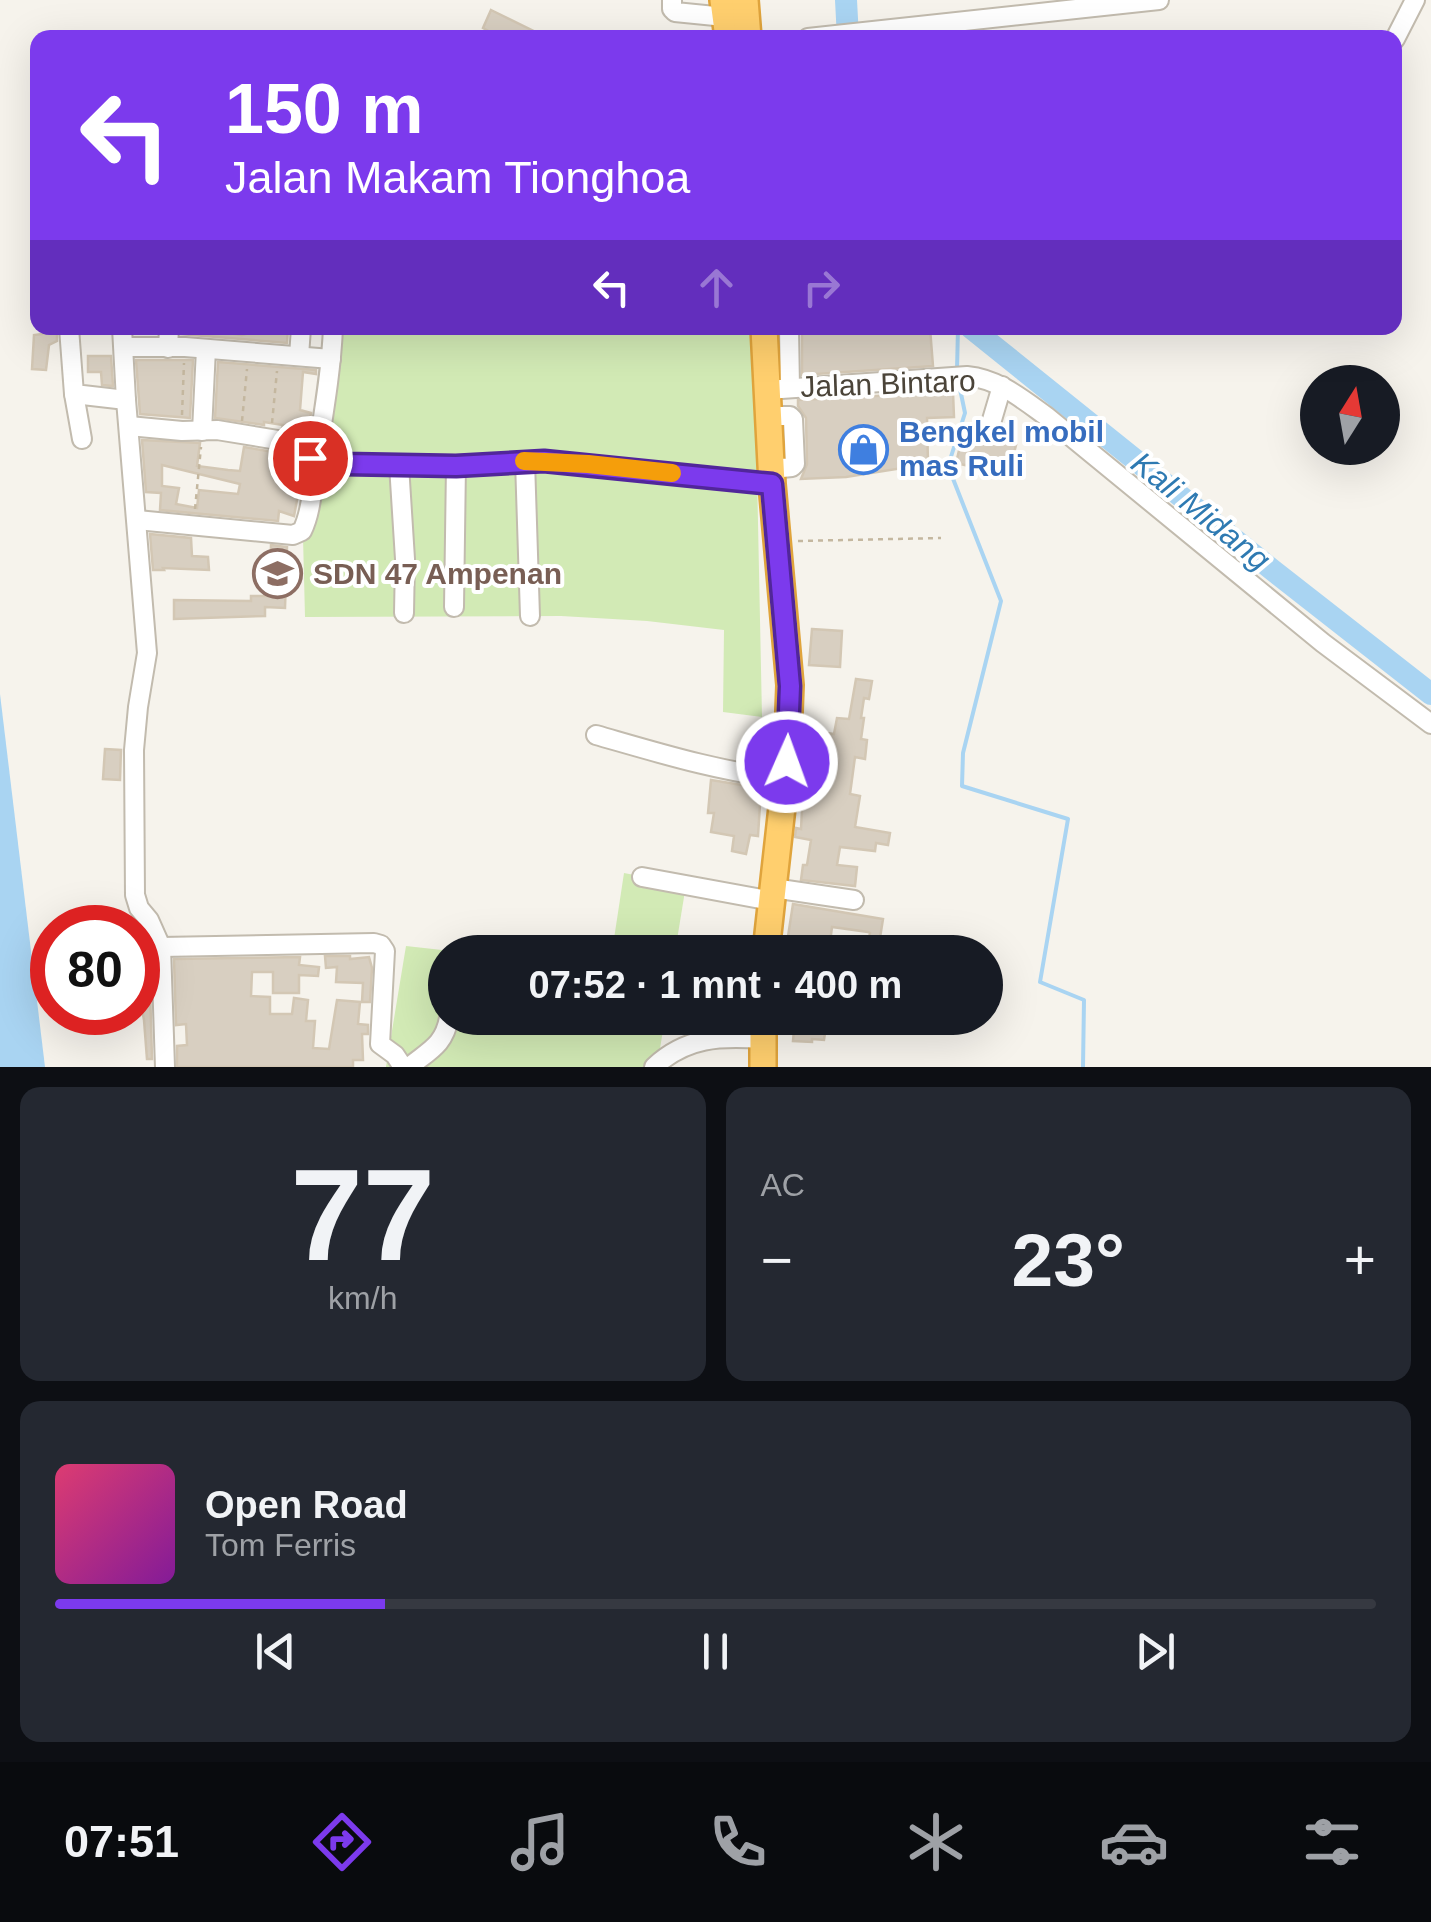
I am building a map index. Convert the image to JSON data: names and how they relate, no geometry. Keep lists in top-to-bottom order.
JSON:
{
  "streets": {
    "street": ["Jalan Bintaro"]
  },
  "water": ["Kali Midang"],
  "places": {
    "shop": ["Bengkel mobil mas Ruli"],
    "school or university": ["SDN 47 Ampenan"]
  },
  "north": "top",
  "page": {
    "turn": ["150 m", "Jalan Makam Tionghoa"],
    "limit": "80",
    "trip": "07:52 · 1 mnt · 400 m",
    "tile": [
      ["77", "km/h"],
      "AC"
    ],
    "heat": ["−", "23°", "+"],
    "song": ["Open Road", "Tom Ferris"],
    "tabs": "07:51"
  }
}
